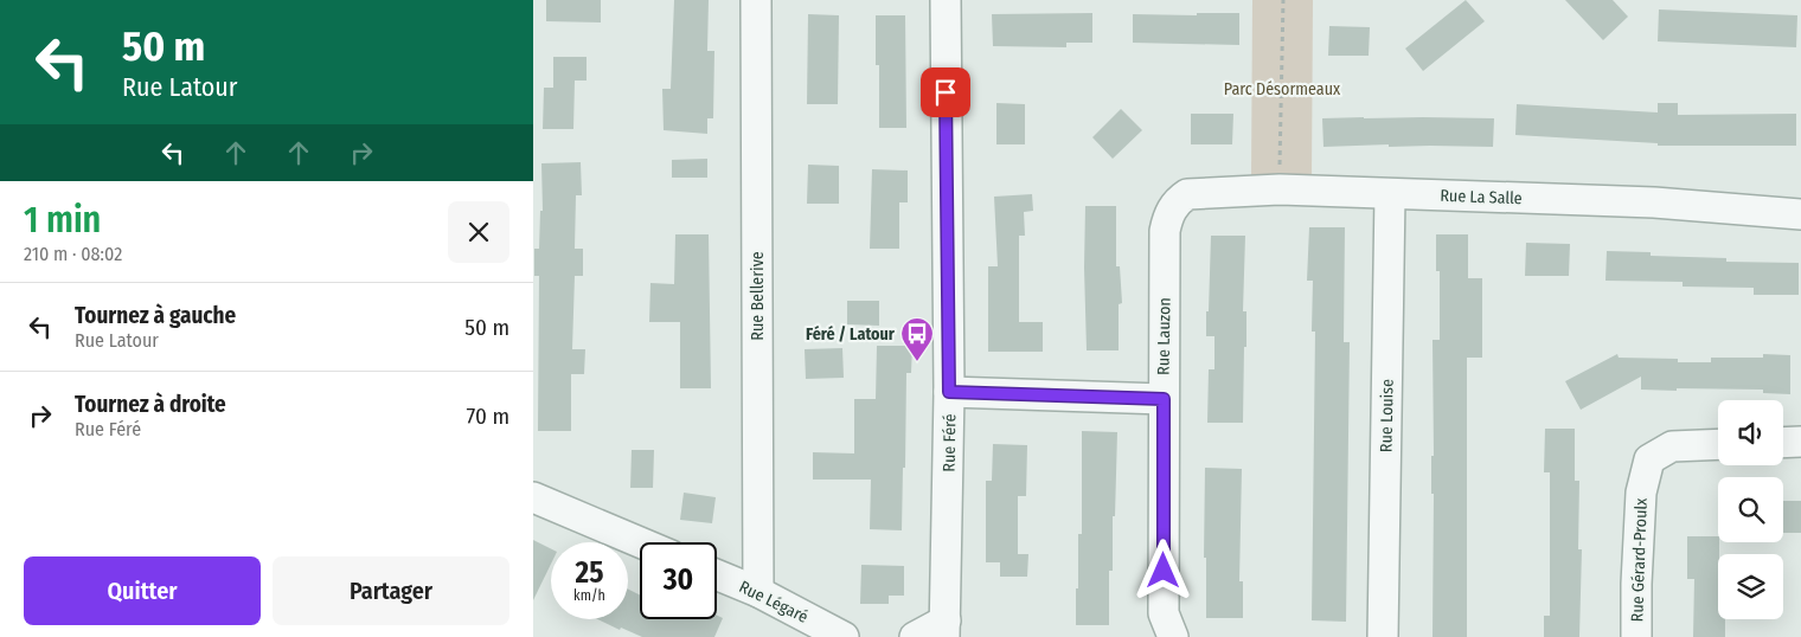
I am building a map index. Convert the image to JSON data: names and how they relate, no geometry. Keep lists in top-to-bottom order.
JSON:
{
  "streets": {
    "street": [
      "Rue La Salle",
      "Rue Bellerive",
      "Rue Lauzon",
      "Rue Louise",
      "Rue Féré",
      "Rue Gérard-Proulx",
      "Rue Légaré"
    ]
  },
  "crossings": [
    ["Rue La Salle", "Rue Lauzon"],
    ["Rue La Salle", "Rue Louise"],
    ["Rue Bellerive", "Rue Légaré"]
  ],
  "parks": ["Parc Désormeaux"],
  "places": {
    "bus stop": ["Féré / Latour"]
  },
  "page": {
    "turn": ["50 m", "Rue Latour"],
    "heading": ["1 min", "210 m · 08:02"],
    "list": [
      {
        "name": "Tournez à gauche",
        "note": "Rue Latour",
        "value": "50 m"
      },
      {
        "name": "Tournez à droite",
        "note": "Rue Féré",
        "value": "70 m"
      }
    ],
    "speed": "25 km/h",
    "limit": "30",
    "buttons": ["Quitter", "Partager"]
  }
}
